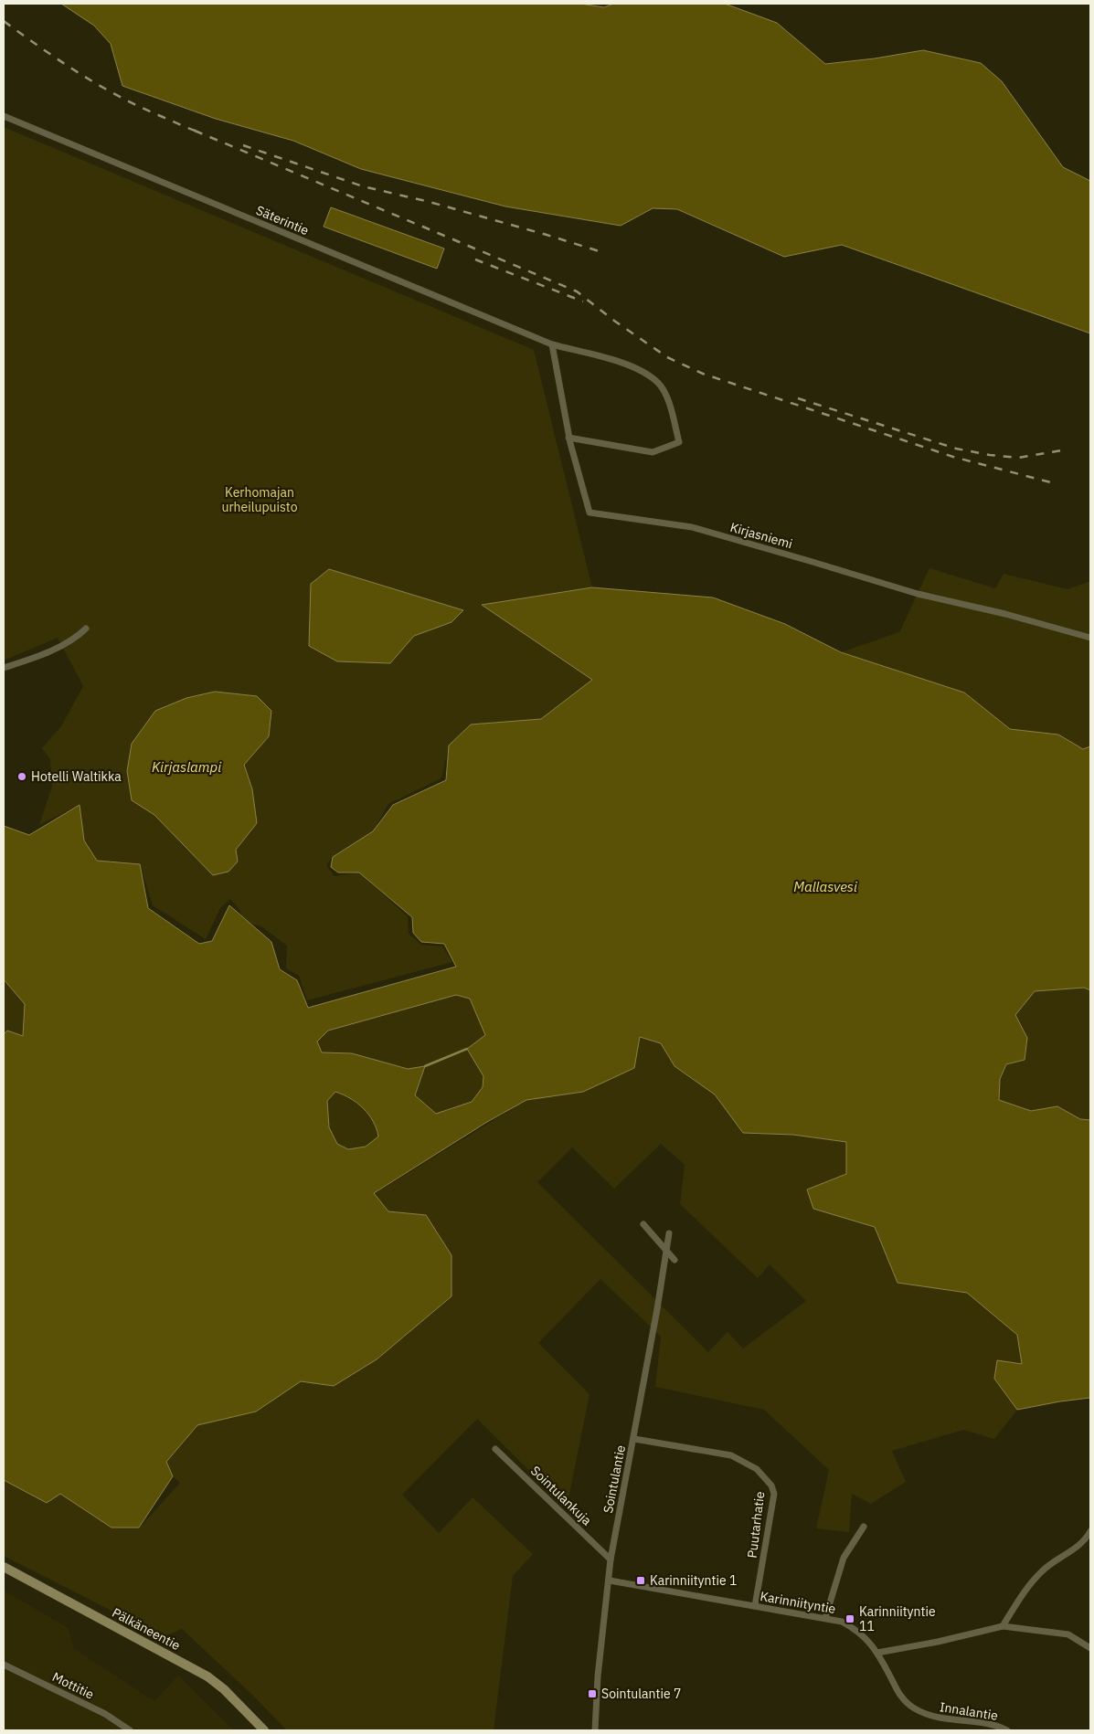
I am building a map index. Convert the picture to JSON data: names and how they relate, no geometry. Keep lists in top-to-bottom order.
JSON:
{
  "streets": {
    "main road": ["Pälkäneentie"],
    "street": [
      "Säterintie",
      "Kirjasniemi",
      "Sointulantie",
      "Sointulankuja",
      "Puutarhatie",
      "Karinniityntie",
      "Mottitie",
      "Innalantie"
    ]
  },
  "crossings": [
    ["Säterintie", "Kirjasniemi"],
    ["Sointulantie", "Sointulankuja"],
    ["Sointulantie", "Puutarhatie"],
    ["Sointulantie", "Karinniityntie"],
    ["Puutarhatie", "Karinniityntie"],
    ["Karinniityntie", "Innalantie"]
  ],
  "water": ["Kirjaslampi", "Mallasvesi"],
  "parks": ["Kerhomajan urheilupuisto"],
  "places": {
    "other": ["Hotelli Waltikka"],
    "transit": ["Karinniityntie 1", "Karinniityntie 11", "Sointulantie 7"]
  }
}
